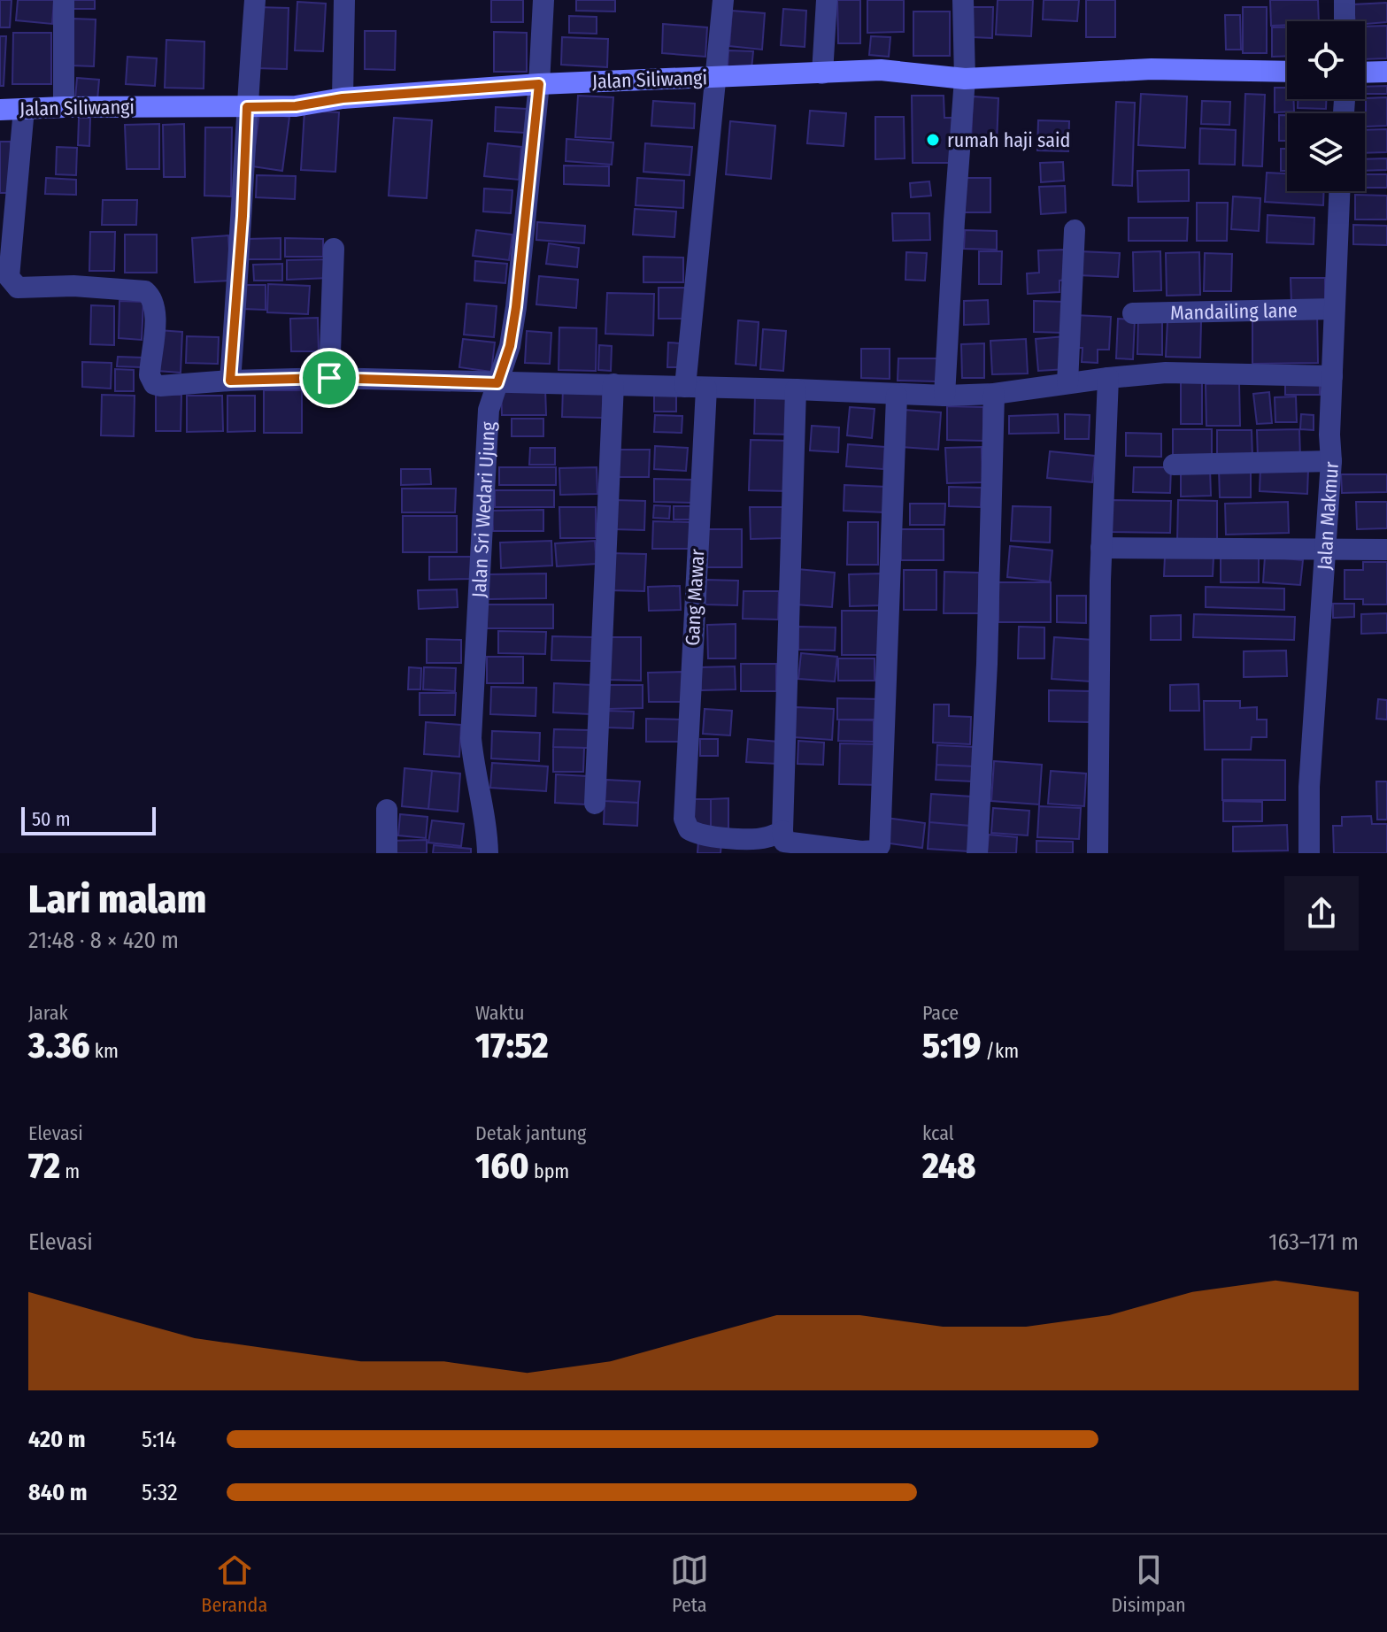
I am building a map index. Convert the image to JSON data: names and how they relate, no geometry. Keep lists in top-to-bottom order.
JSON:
{
  "streets": {
    "street": [
      "Jalan Siliwangi",
      "Mandailing lane",
      "Jalan Sri Wedari Ujung",
      "Jalan Makmur",
      "Gang Mawar"
    ]
  },
  "crossings": [
    ["Jalan Siliwangi", "Jalan Sri Wedari Ujung"],
    ["Jalan Siliwangi", "Gang Mawar"],
    ["Mandailing lane", "Jalan Makmur"]
  ],
  "places": ["rumah haji said"],
  "scale_bar": "50 m",
  "page": {
    "scale": "50 m",
    "heading": ["Lari malam", "21:48 · 8 × 420 m"],
    "stats": [
      ["Jarak", "3.36 km"],
      ["Waktu", "17:52"],
      ["Pace", "5:19 /km"],
      ["Elevasi", "72 m"],
      ["Detak jantung", "160 bpm"],
      ["kcal", "248"]
    ],
    "chart": ["Elevasi", "163–171 m"],
    "list": [
      {
        "name": "420 m",
        "note": "5:14"
      },
      {
        "name": "840 m",
        "note": "5:32"
      }
    ],
    "tabs": ["Beranda", "Peta", "Disimpan"]
  }
}
